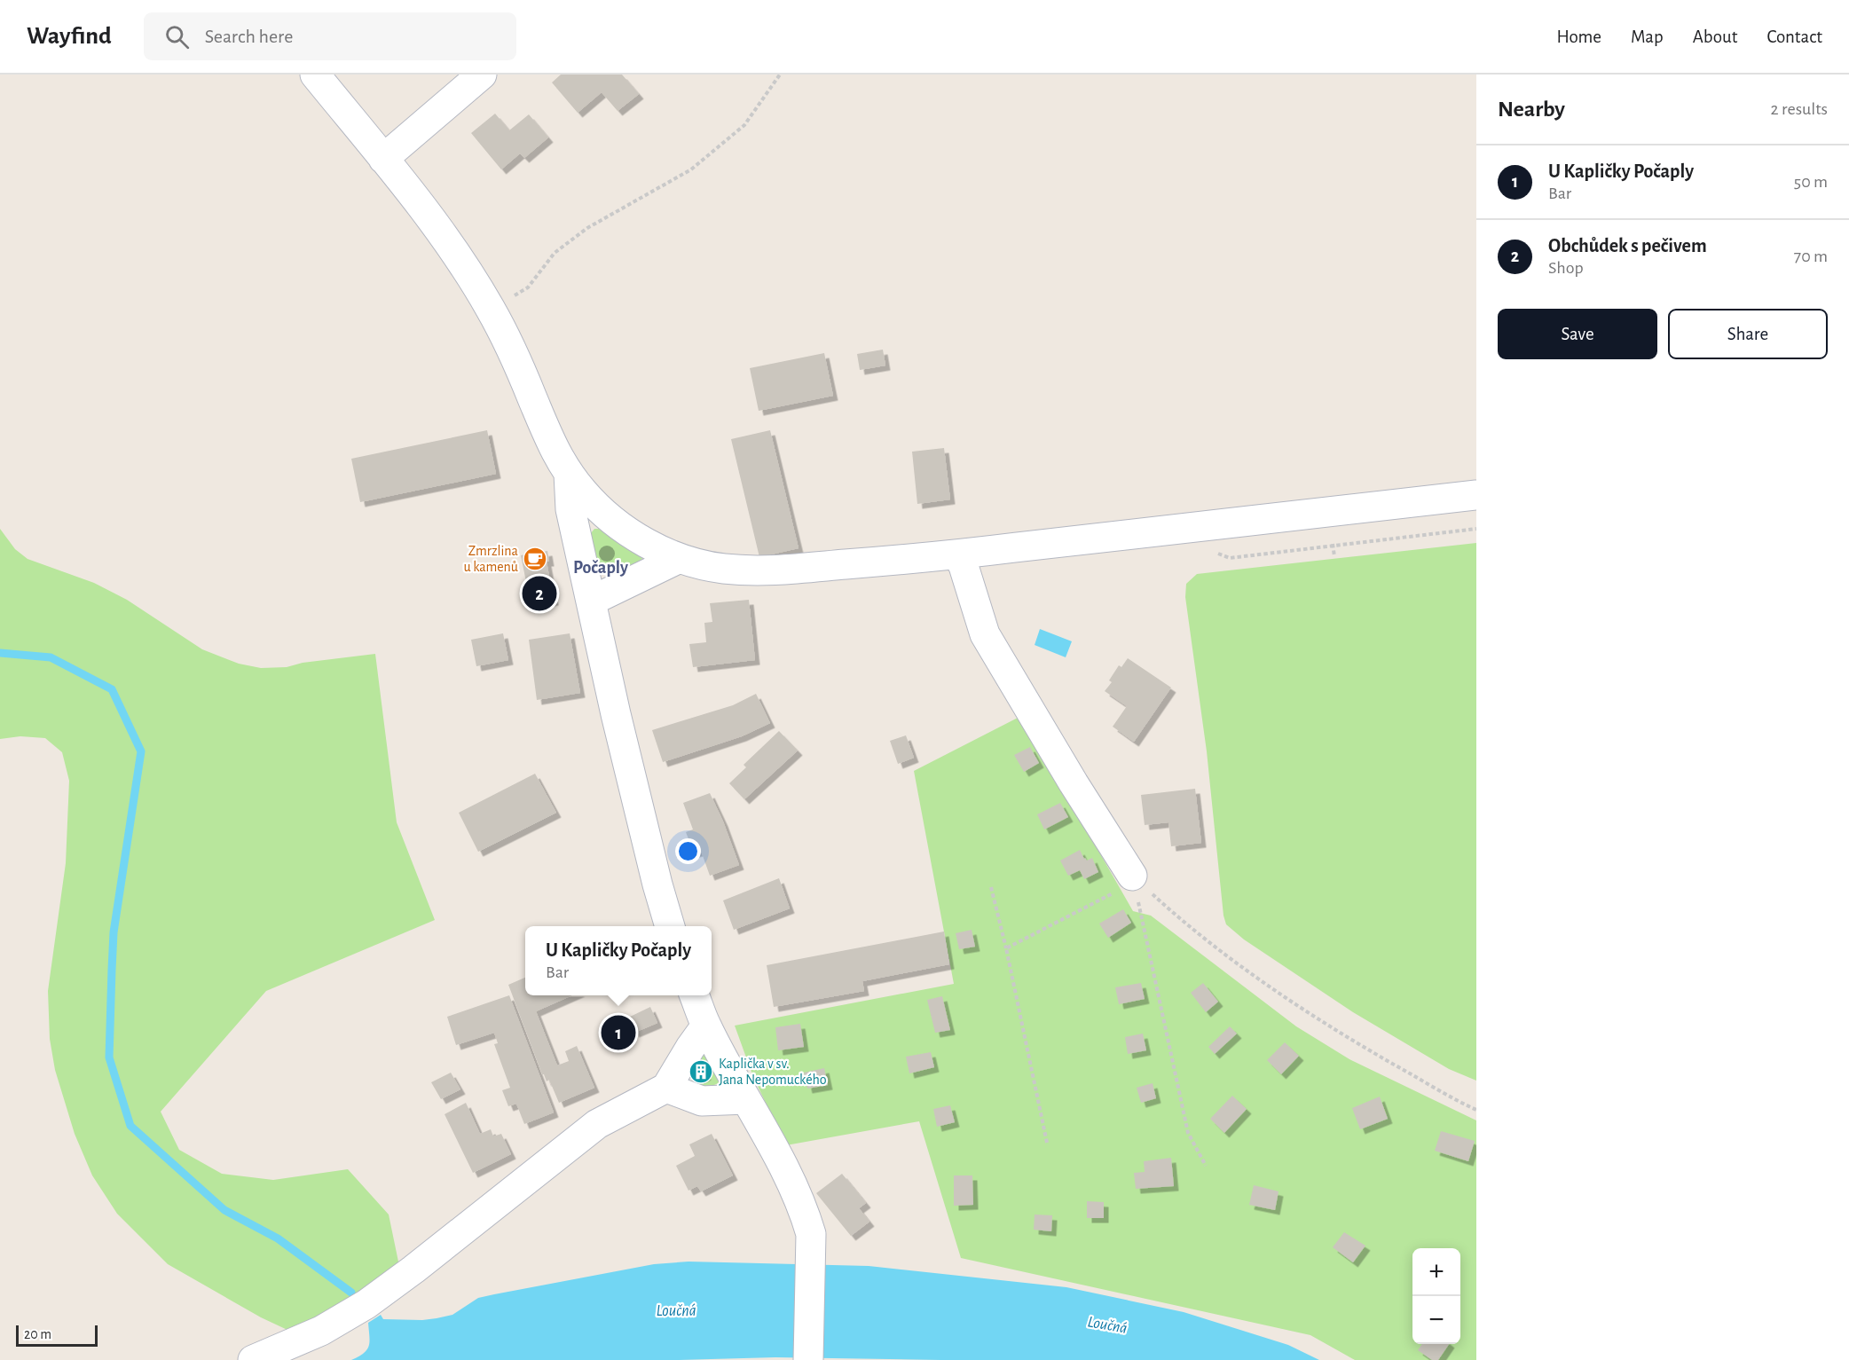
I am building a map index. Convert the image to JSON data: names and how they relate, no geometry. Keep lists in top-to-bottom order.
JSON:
{
  "districts": ["Počaply"],
  "water": ["Loučná"],
  "places": {
    "cafe": ["Zmrzlina u kamenů"],
    "building": ["Kaplička v sv. Jana Nepomuckého"]
  },
  "scale_bar": "20 m",
  "page": {
    "header": "Wayfind",
    "search": "Search here",
    "nav": [
      "Home",
      "Map",
      "About",
      "Contact"
    ],
    "heading": ["Nearby", "2 results"],
    "list": [
      {
        "mark": "1",
        "name": "U Kapličky Počaply",
        "note": "Bar",
        "value": "50 m"
      },
      {
        "mark": "2",
        "name": "Obchůdek s pečivem",
        "note": "Shop",
        "value": "70 m"
      }
    ],
    "buttons": ["Save", "Share"],
    "pins": ["2", "1"],
    "popup": ["U Kapličky Počaply", "Bar"],
    "map_buttons": ["+", "−"],
    "scale": "20 m"
  }
}
